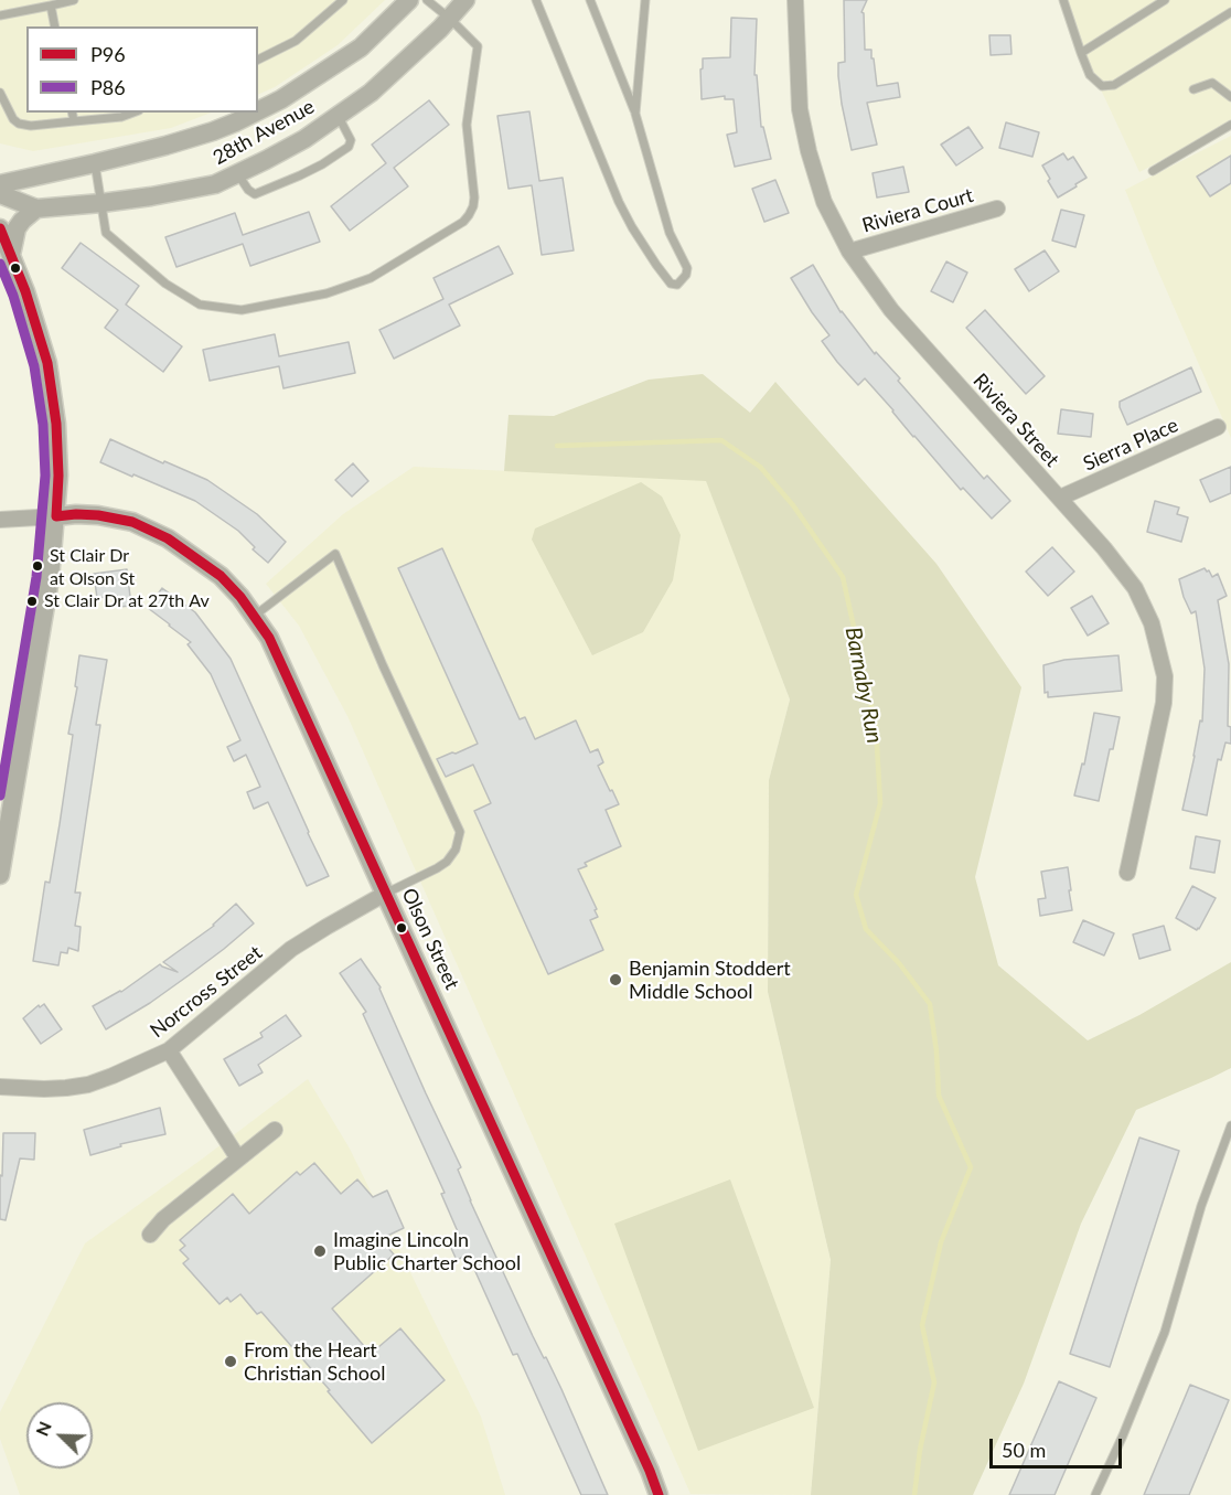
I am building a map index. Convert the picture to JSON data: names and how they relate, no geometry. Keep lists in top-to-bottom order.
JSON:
{
  "streets": {
    "street": [
      "28th Avenue",
      "Riviera Court",
      "Riviera Street",
      "Sierra Place",
      "Olson Street",
      "Norcross Street"
    ]
  },
  "crossings": [
    ["Riviera Court", "Riviera Street"],
    ["Riviera Street", "Sierra Place"],
    ["Olson Street", "Norcross Street"]
  ],
  "water": ["Barnaby Run"],
  "places": [
    "St Clair Dr at Olson St",
    "St Clair Dr at 27th Av",
    "Benjamin Stoddert Middle School",
    "Imagine Lincoln Public Charter School",
    "From the Heart Christian School"
  ],
  "lines": ["transit line P96", "transit line P86"],
  "legend": ["P96", "P86"],
  "scale_bar": "50 m",
  "north": "top left"
}
